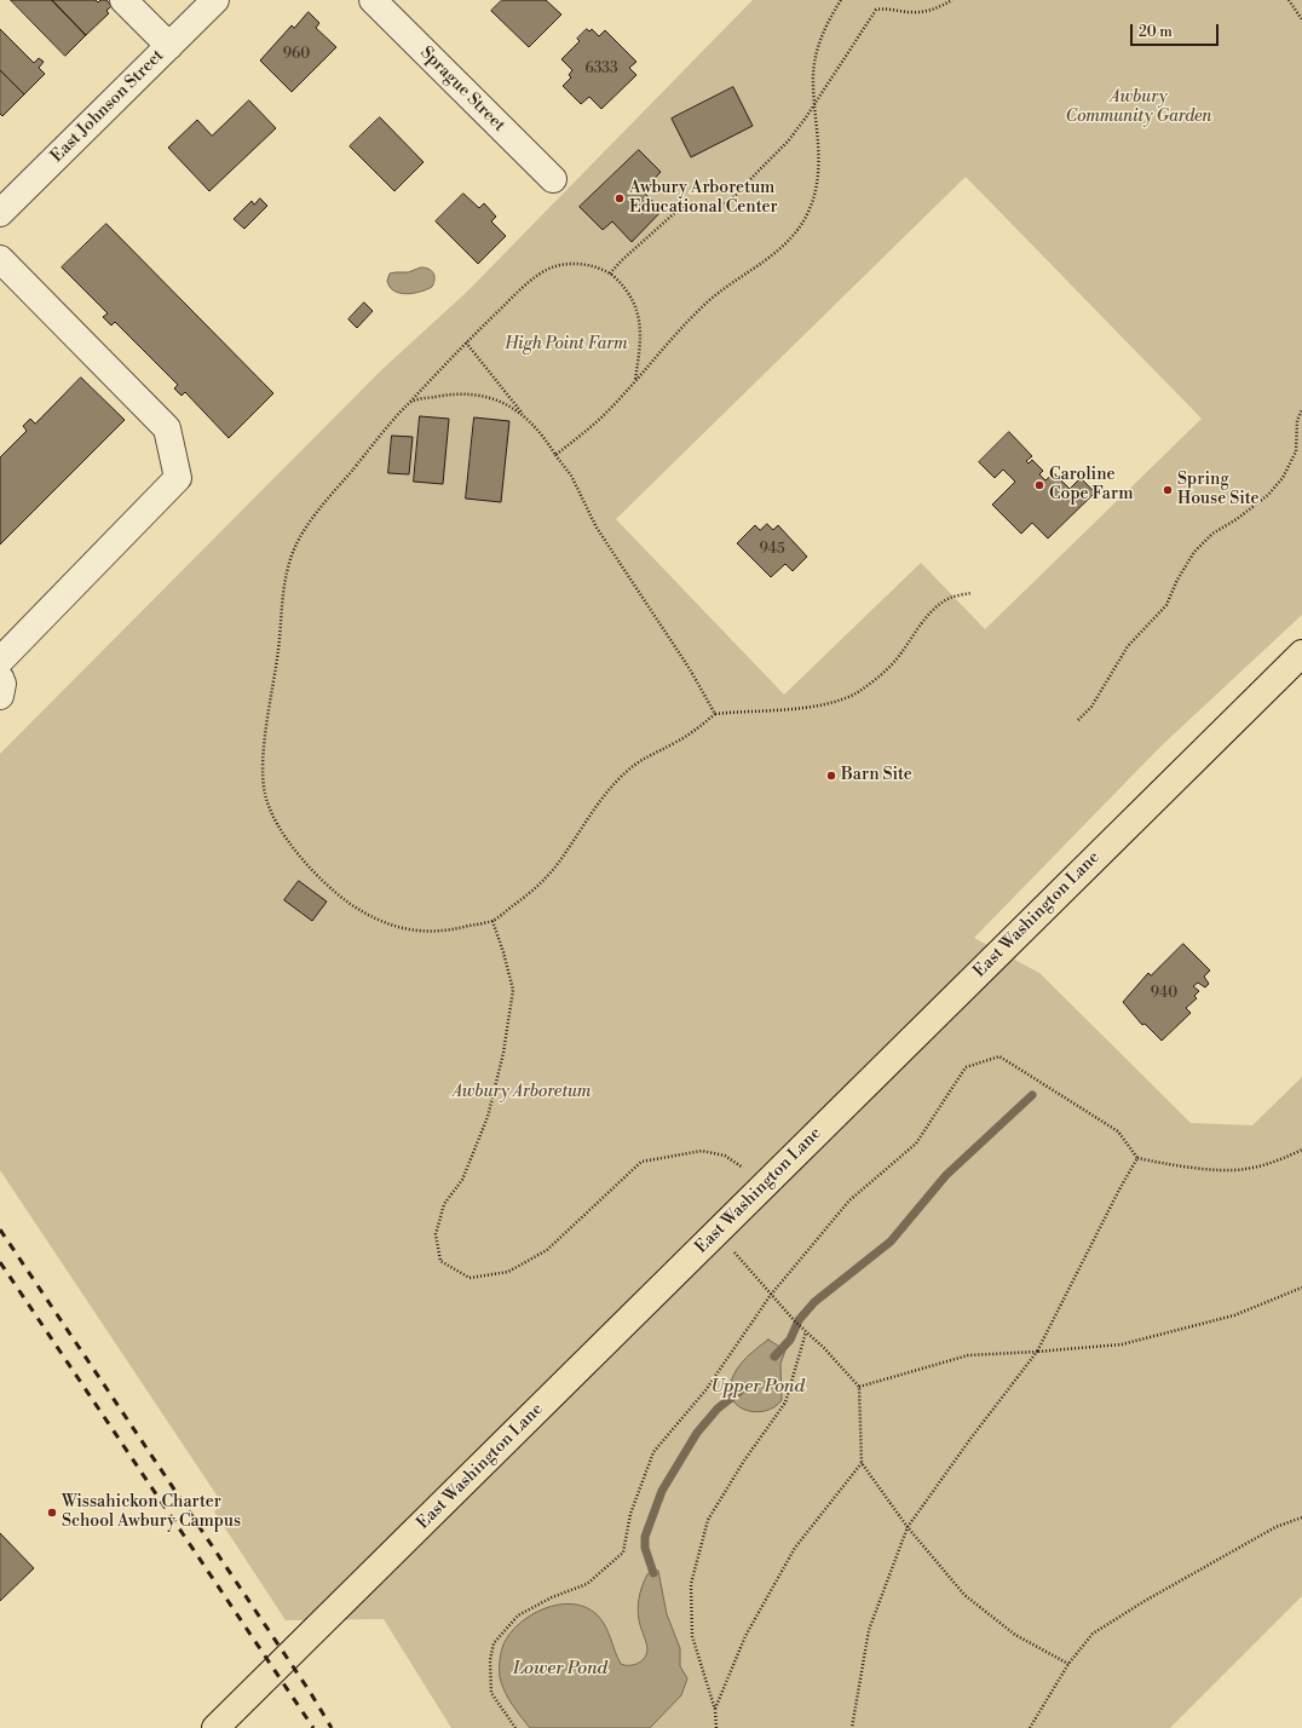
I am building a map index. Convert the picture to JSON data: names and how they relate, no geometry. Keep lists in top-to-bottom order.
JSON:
{
  "streets": {
    "main road": ["East Washington Lane"],
    "street": ["Sprague Street", "East Johnson Street"]
  },
  "water": ["Upper Pond", "Lower Pond"],
  "parks": ["Awbury Community Garden", "High Point Farm", "Awbury Arboretum"],
  "places": [
    "Awbury Arboretum Educational Center",
    "Caroline Cope Farm",
    "Spring House Site",
    "Barn Site",
    "Wissahickon Charter School Awbury Campus"
  ],
  "house_numbers": [
    "960",
    "6333",
    "945",
    "940"
  ],
  "scale_bar": "20 m"
}
